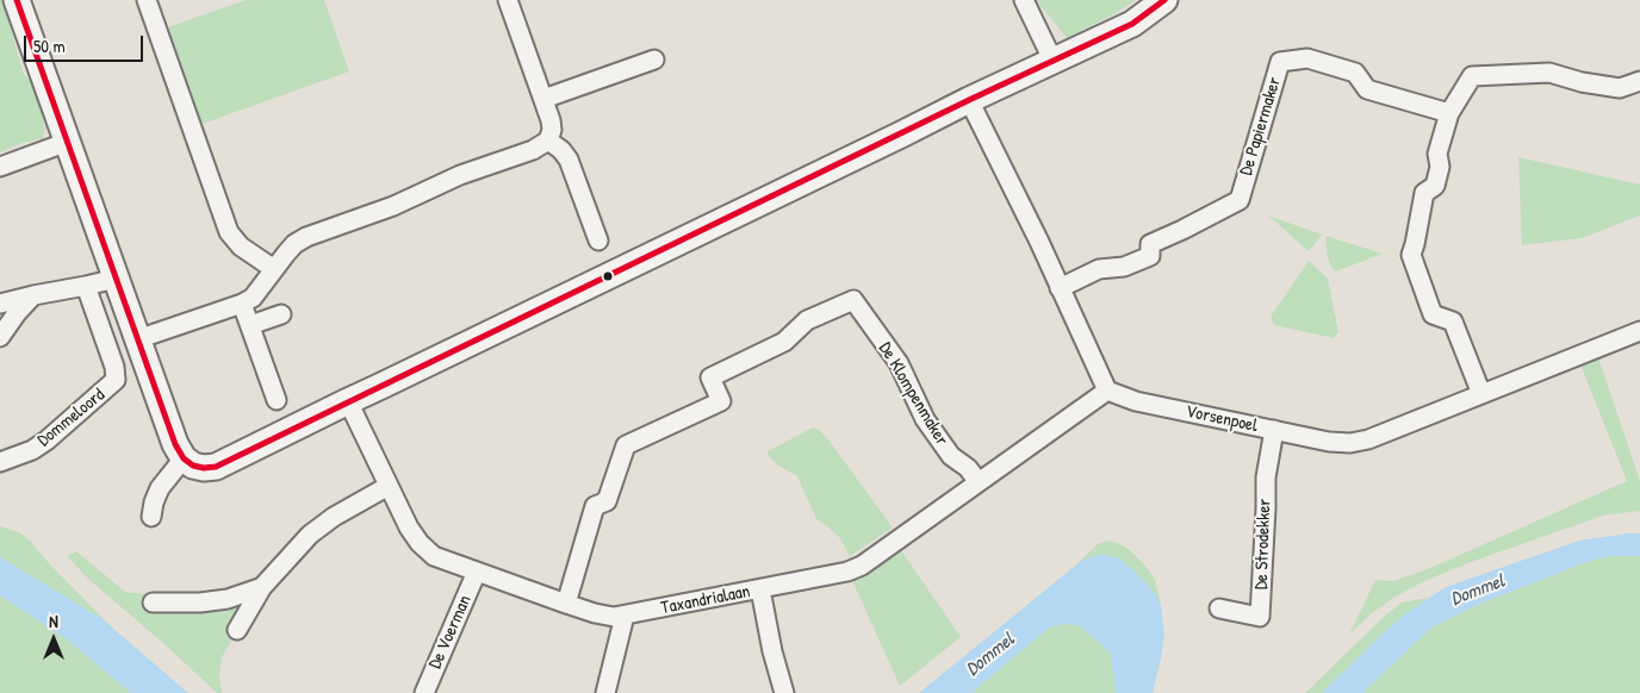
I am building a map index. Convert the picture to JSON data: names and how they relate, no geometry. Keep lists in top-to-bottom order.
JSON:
{
  "streets": {
    "street": [
      "De Papiermaker",
      "De Klompenmaker",
      "Dommeloord",
      "Vorsenpoel",
      "De Strodekker",
      "Taxandrialaan",
      "De Voerman"
    ]
  },
  "crossings": [
    ["De Klompenmaker", "Taxandrialaan"],
    ["Vorsenpoel", "De Strodekker"],
    ["Vorsenpoel", "Taxandrialaan"],
    ["Taxandrialaan", "De Voerman"]
  ],
  "water": ["Dommel"],
  "scale_bar": "50 m",
  "north": "top"
}
